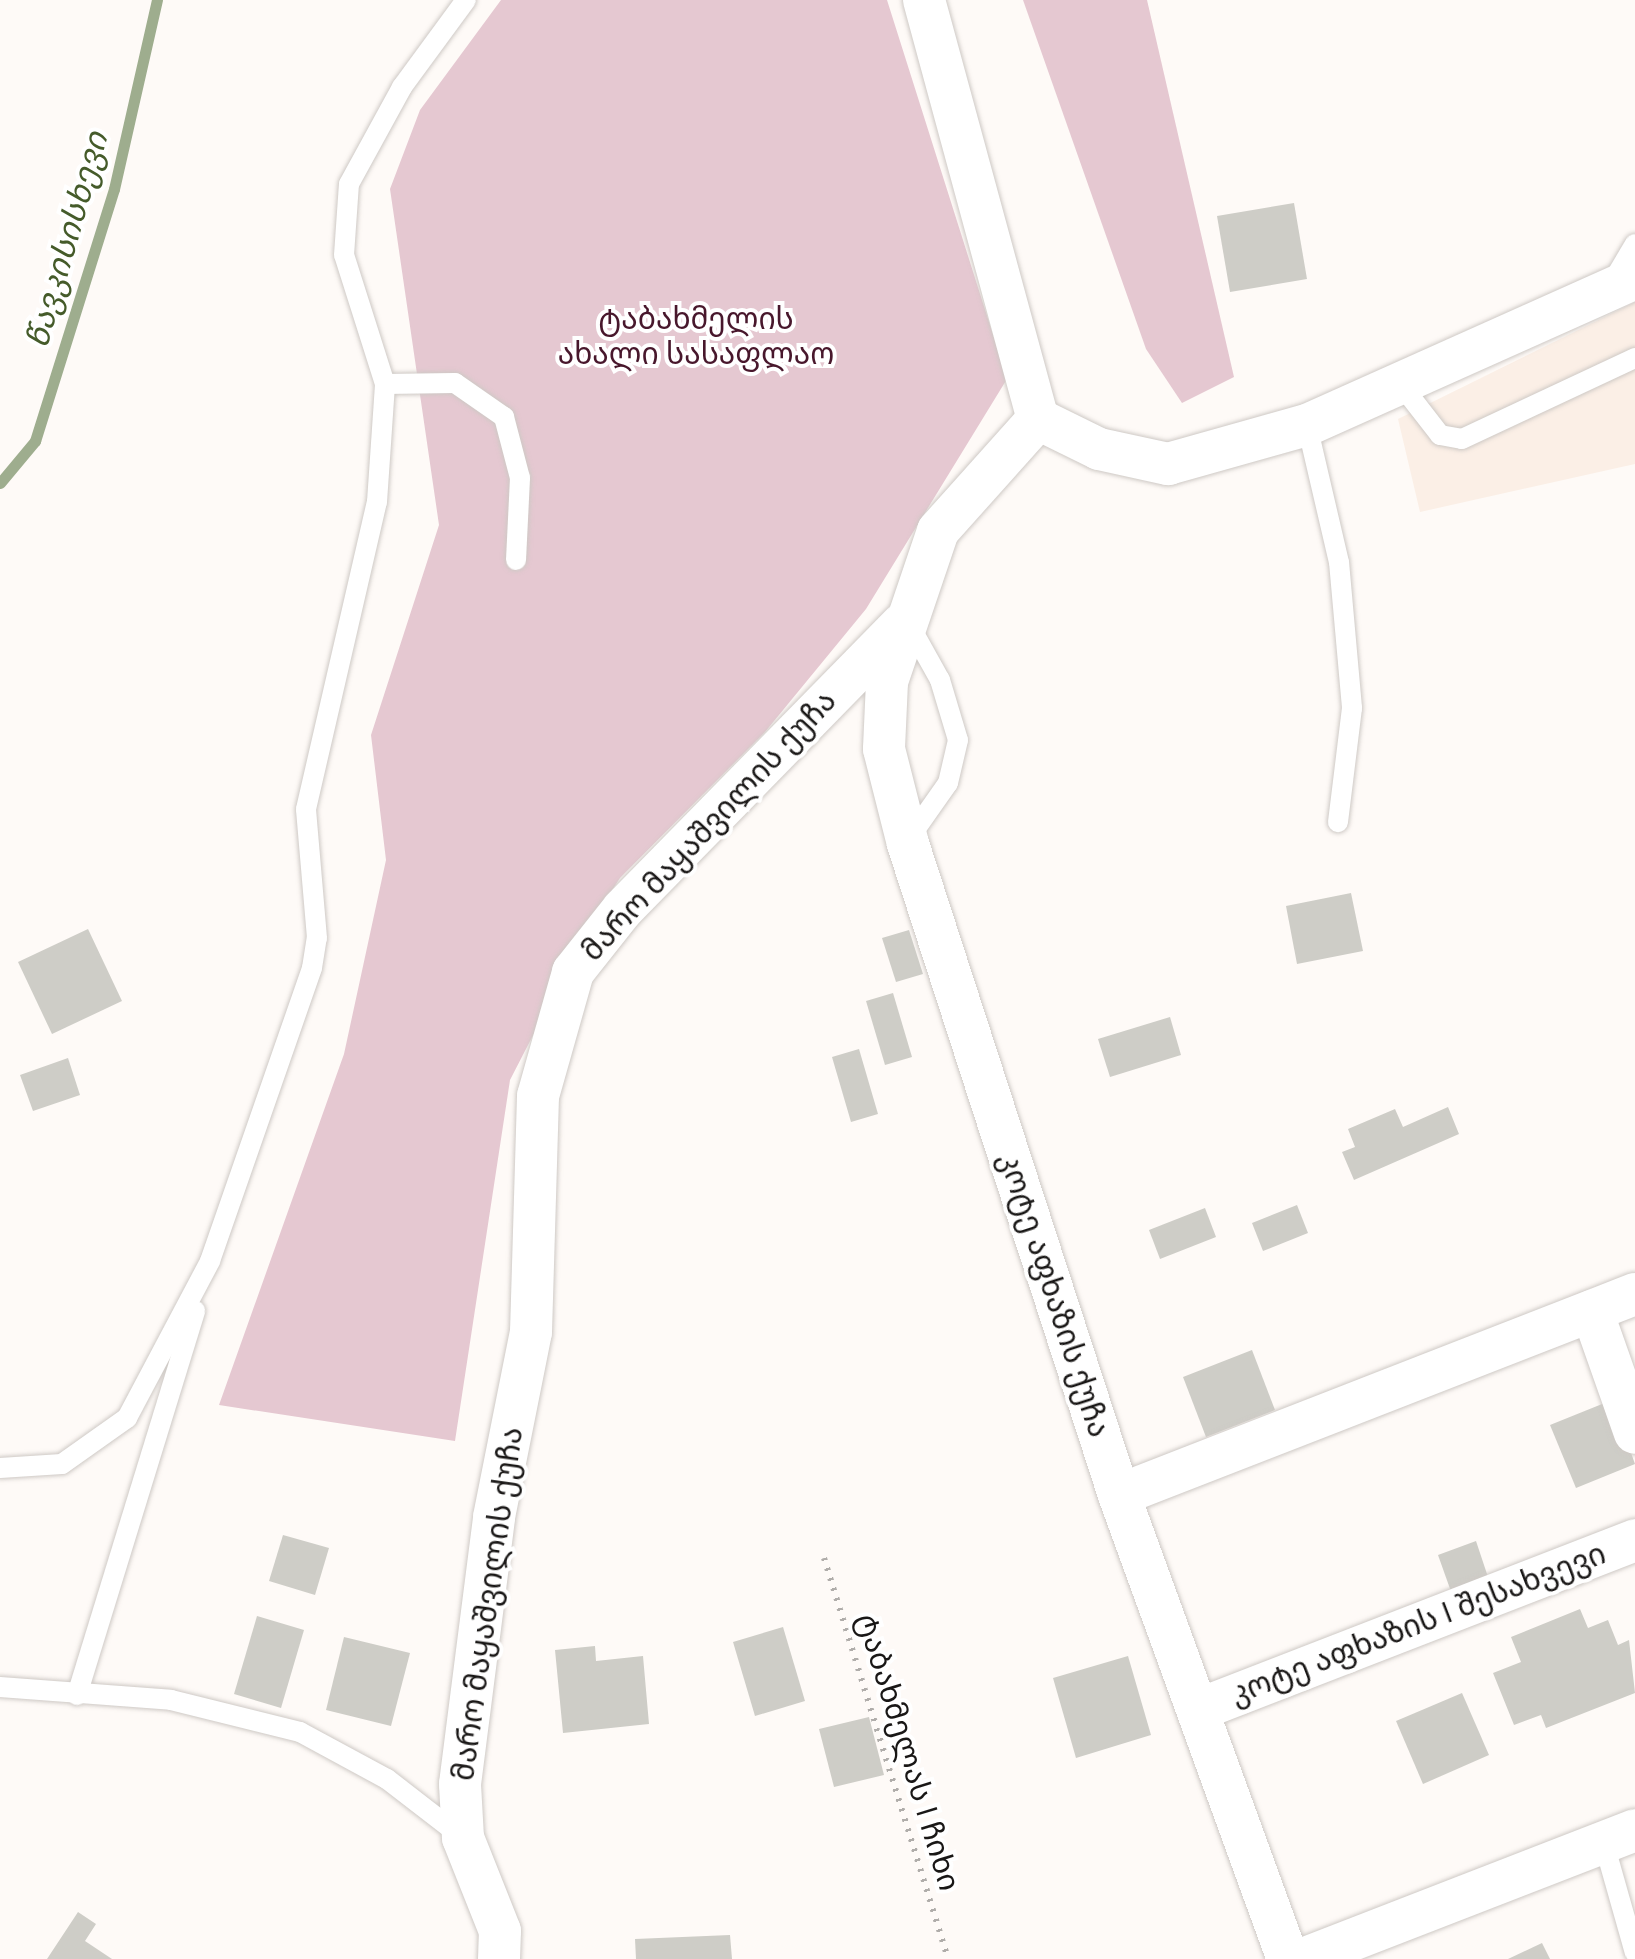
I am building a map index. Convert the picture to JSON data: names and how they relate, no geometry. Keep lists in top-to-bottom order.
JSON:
{
  "streets": {
    "street": ["მარო მაყაშვილის ქუჩა", "კოტე აფხაზის ქუჩა", "კოტე აფხაზის I შესახვევი"],
    "path": ["ტაბახმელას I ჩიხი"]
  },
  "crossings": [
    ["მარო მაყაშვილის ქუჩა", "კოტე აფხაზის ქუჩა"],
    ["კოტე აფხაზის ქუჩა", "კოტე აფხაზის I შესახვევი"]
  ],
  "water": ["წავკისისხევი"],
  "parks": ["ტაბახმელის ახალი სასაფლაო"]
}
